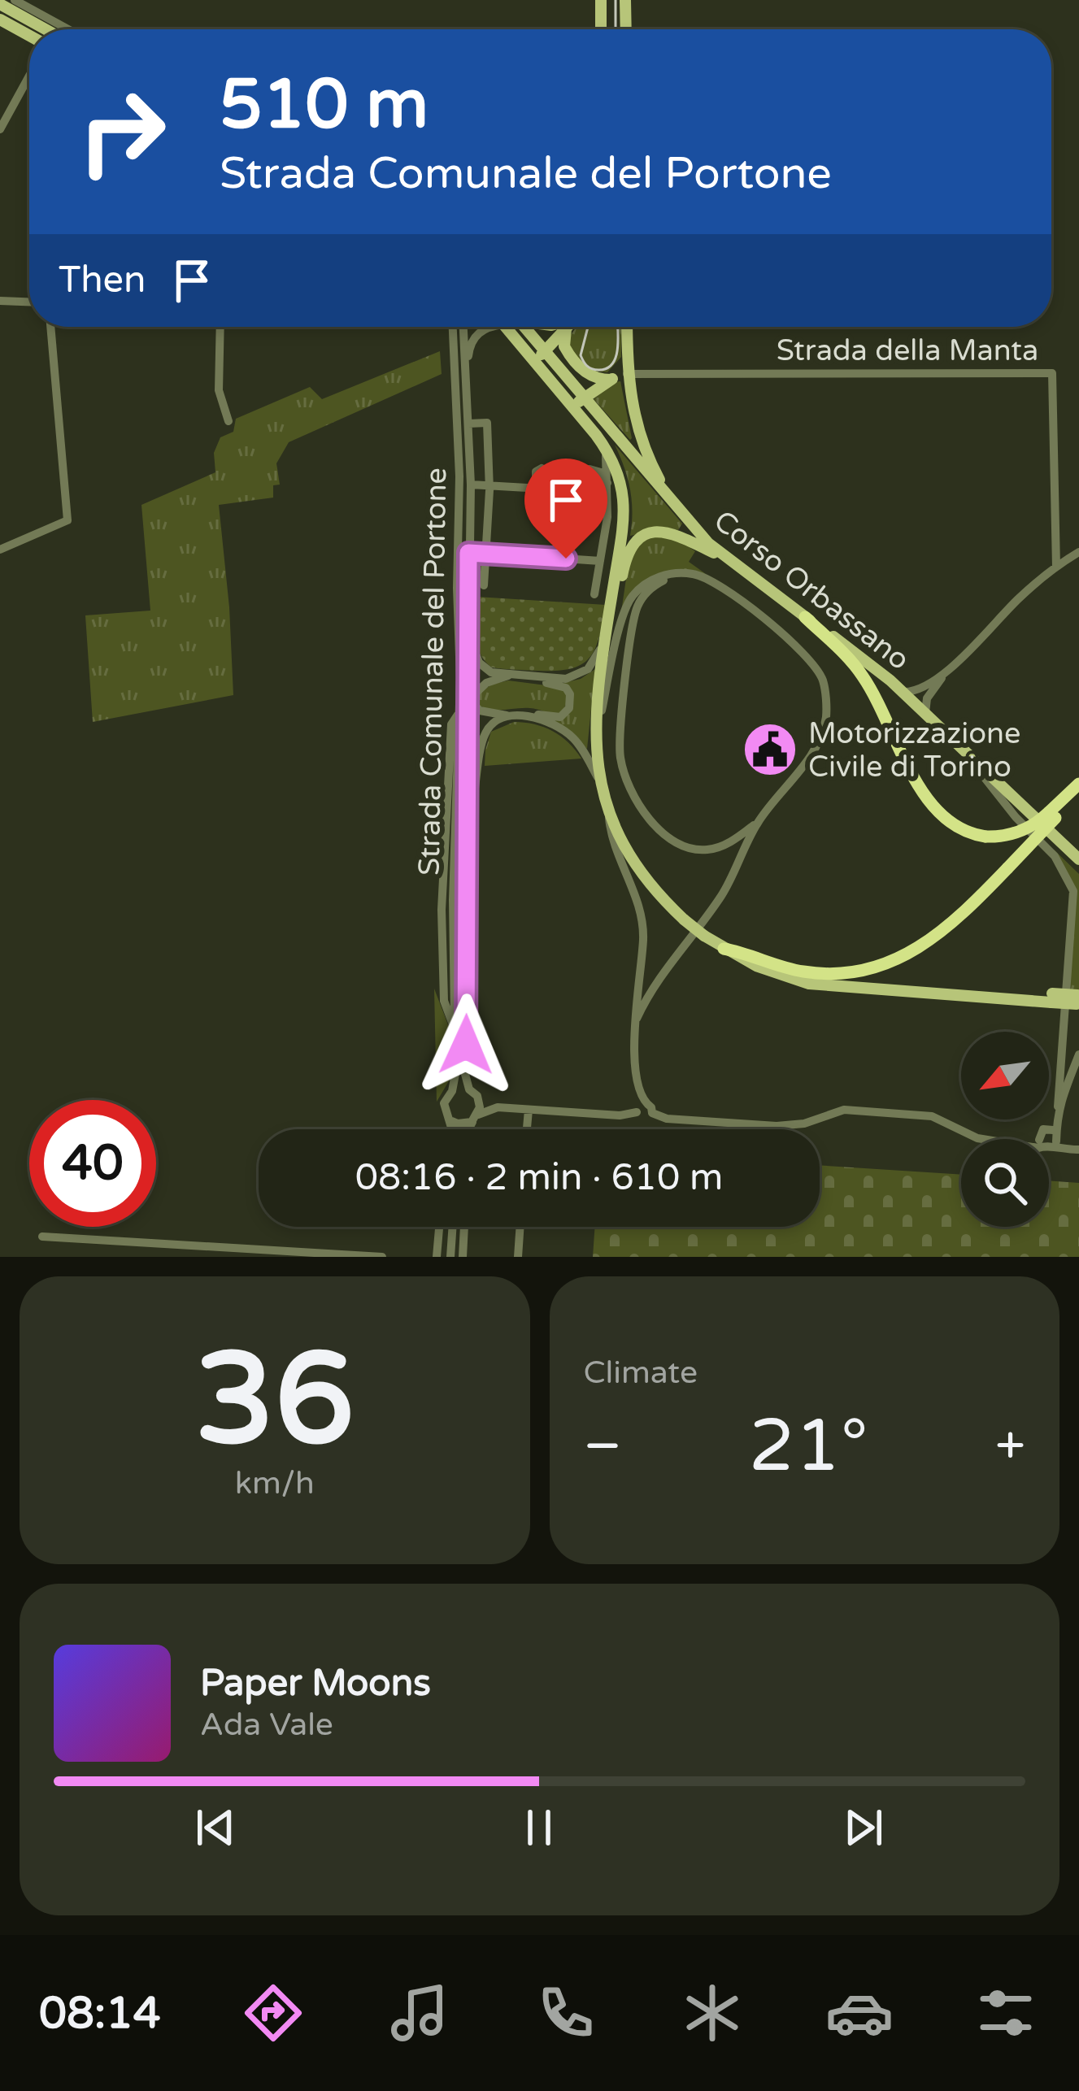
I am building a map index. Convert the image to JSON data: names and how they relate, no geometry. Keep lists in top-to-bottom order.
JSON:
{
  "streets": {
    "main road": ["Corso Orbassano"],
    "street": ["Strada della Manta", "Strada Comunale del Portone"]
  },
  "places": {
    "public building": ["Motorizzazione Civile di Torino"]
  },
  "north": "bottom left",
  "page": {
    "turn": ["510 m", "Strada Comunale del Portone"],
    "then": "Then",
    "limit": "40",
    "trip": "08:16 · 2 min · 610 m",
    "tile": [
      ["36", "km/h"],
      "Climate"
    ],
    "heat": ["−", "21°", "+"],
    "song": ["Paper Moons", "Ada Vale"],
    "tabs": "08:14"
  }
}
